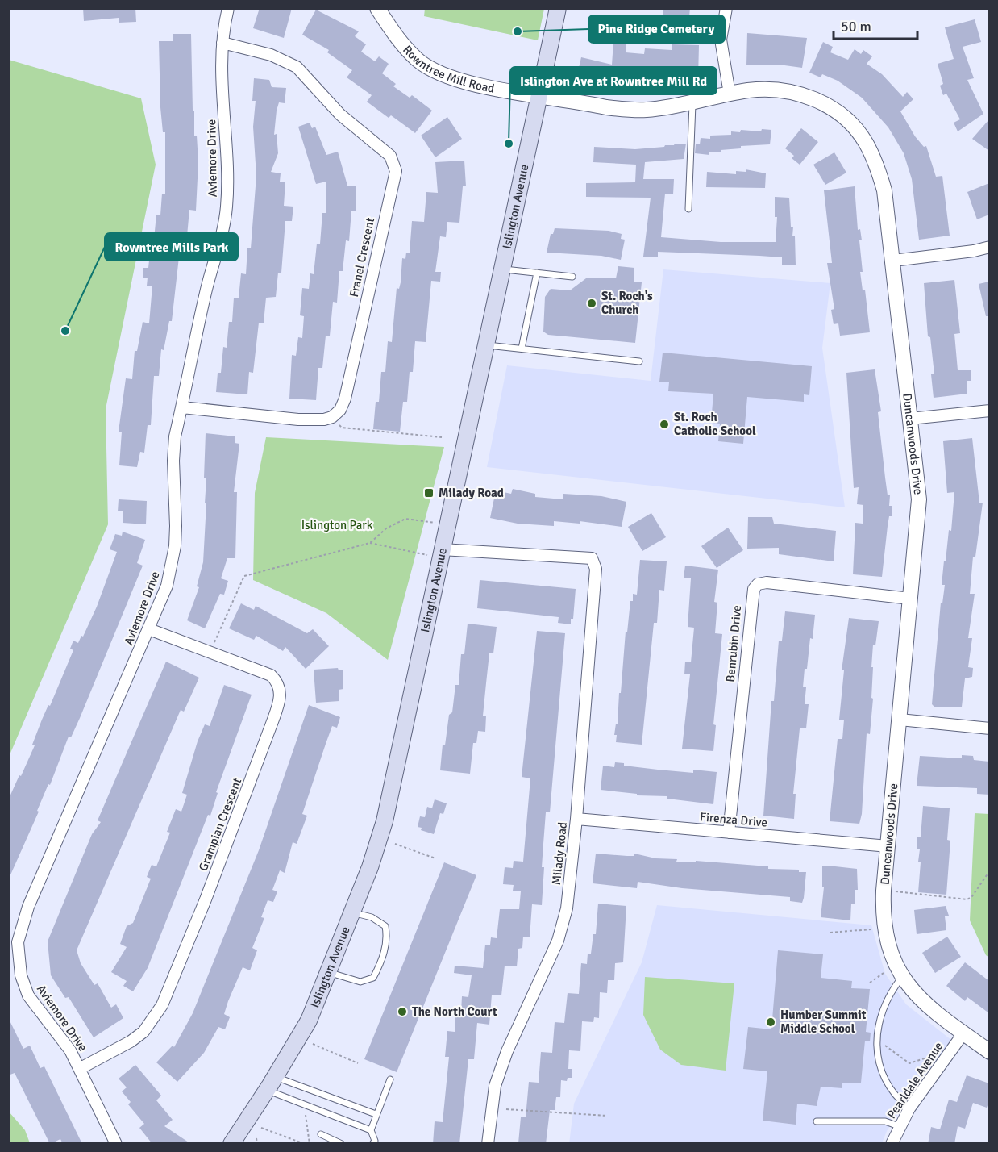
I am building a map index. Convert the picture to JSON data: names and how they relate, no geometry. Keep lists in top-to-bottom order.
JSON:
{
  "streets": {
    "main road": ["Islington Avenue"],
    "street": [
      "Rowntree Mill Road",
      "Aviemore Drive",
      "Franel Crescent",
      "Duncanwoods Drive",
      "Benrubin Drive",
      "Firenza Drive",
      "Grampian Crescent",
      "Milady Road",
      "Pearldale Avenue"
    ]
  },
  "crossings": [
    ["Rowntree Mill Road", "Islington Avenue"],
    ["Rowntree Mill Road", "Duncanwoods Drive"],
    ["Aviemore Drive", "Franel Crescent"],
    ["Aviemore Drive", "Grampian Crescent"],
    ["Islington Avenue", "Duncanwoods Drive"],
    ["Islington Avenue", "Milady Road"],
    ["Duncanwoods Drive", "Benrubin Drive"],
    ["Duncanwoods Drive", "Firenza Drive"],
    ["Duncanwoods Drive", "Pearldale Avenue"],
    ["Benrubin Drive", "Firenza Drive"],
    ["Firenza Drive", "Milady Road"]
  ],
  "parks": ["Islington Park"],
  "places": {
    "other": [
      "Pine Ridge Cemetery",
      "Islington Ave at Rowntree Mill Rd",
      "St. Roch's Church",
      "Rowntree Mills Park",
      "St. Roch Catholic School",
      "The North Court",
      "Humber Summit Middle School"
    ],
    "transit": ["Milady Road"]
  },
  "scale_bar": "50 m"
}
